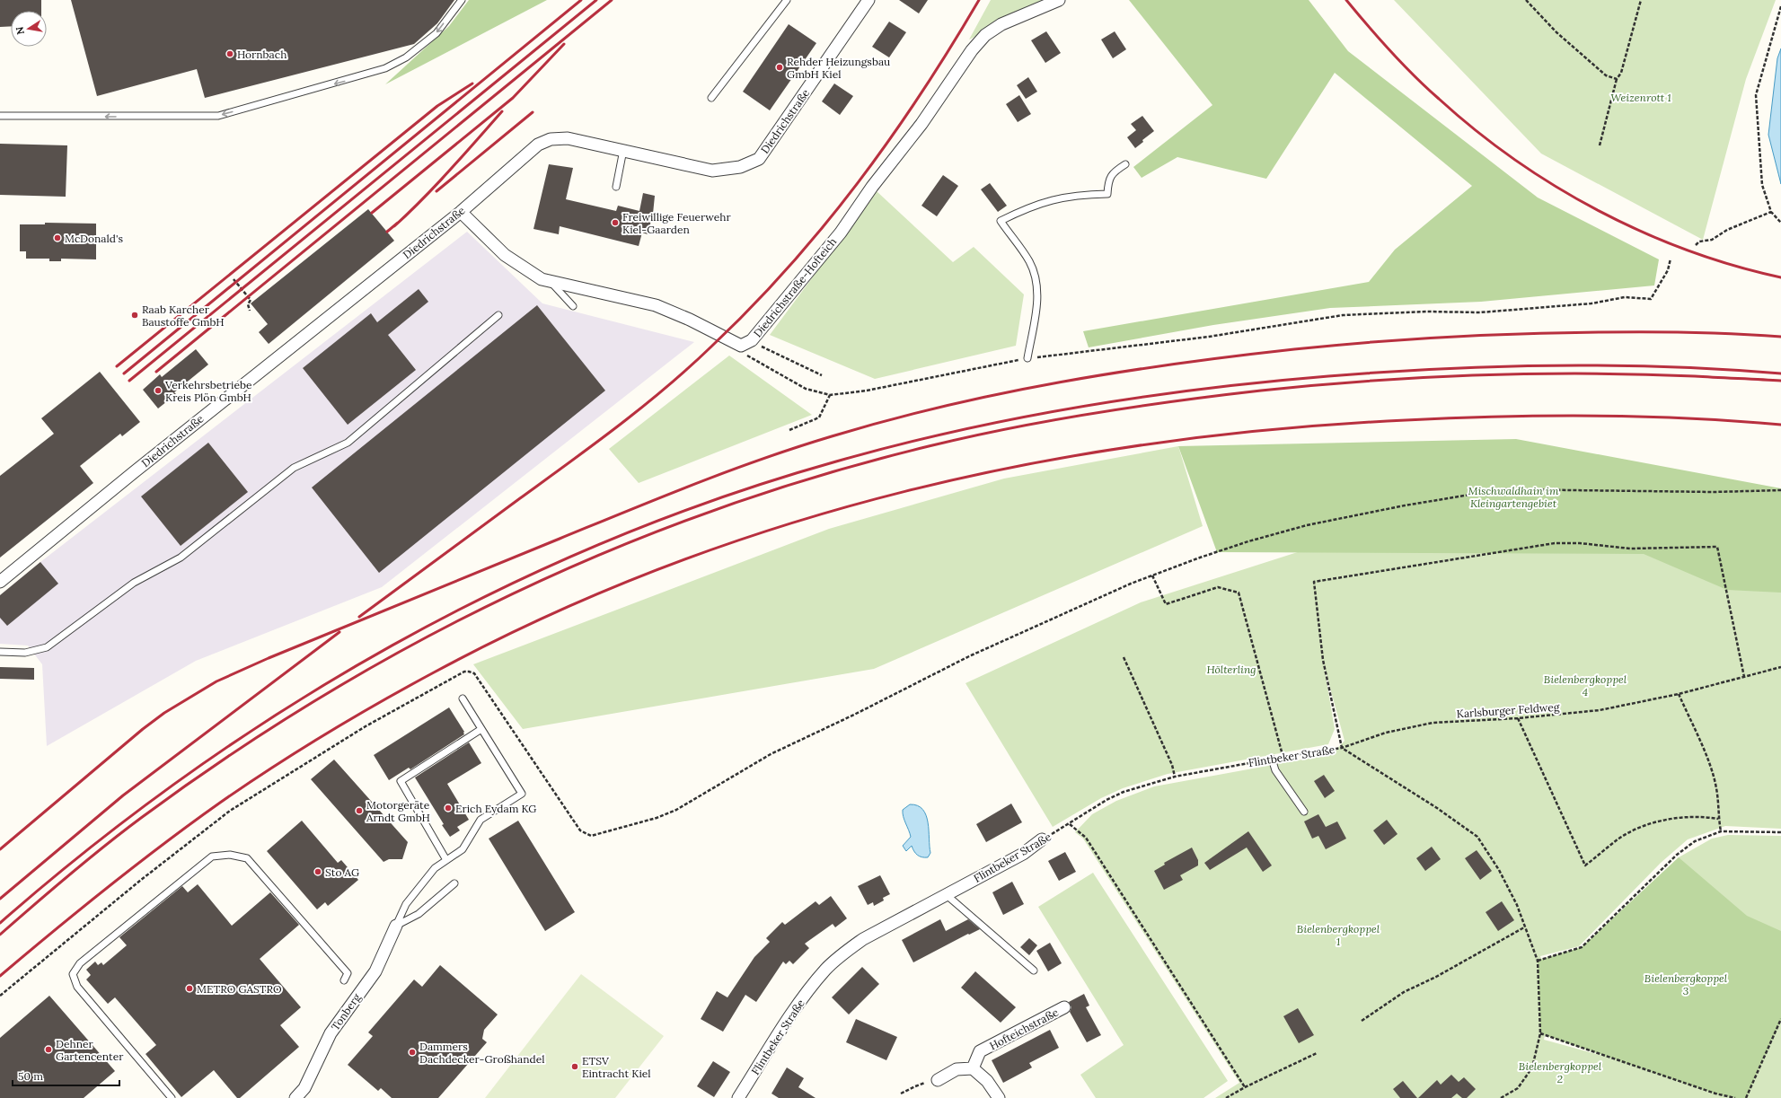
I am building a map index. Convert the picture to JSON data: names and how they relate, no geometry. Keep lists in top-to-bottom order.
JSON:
{
  "streets": {
    "street": [
      "Diedrichstraße",
      "Diedrichstraße-Hofteich",
      "Flintbeker Straße",
      "Tonberg",
      "Hofteichstraße"
    ],
    "path": ["Karlsburger Feldweg"]
  },
  "crossings": [
    ["Karlsburger Feldweg", "Flintbeker Straße"]
  ],
  "parks": [
    "Weizenrott 1",
    "Mischwaldhain im Kleingartengebiet",
    "Hölterling",
    "Bielenbergkoppel 4",
    "Bielenbergkoppel 1",
    "Bielenbergkoppel 3",
    "Bielenbergkoppel 2"
  ],
  "places": [
    "Hornbach",
    "Rehder Heizungsbau GmbH Kiel",
    "Freiwillige Feuerwehr Kiel-Gaarden",
    "McDonald's",
    "Raab Karcher Baustoffe GmbH",
    "Verkehrsbetriebe Kreis Plön GmbH",
    "Erich Eydam KG",
    "Motorgeräte Arndt GmbH",
    "Sto AG",
    "METRO GASTRO",
    "Dehner Gartencenter",
    "Dammers Dachdecker-Großhandel",
    "ETSV Eintracht Kiel"
  ],
  "scale_bar": "50 m",
  "north": "left"
}
